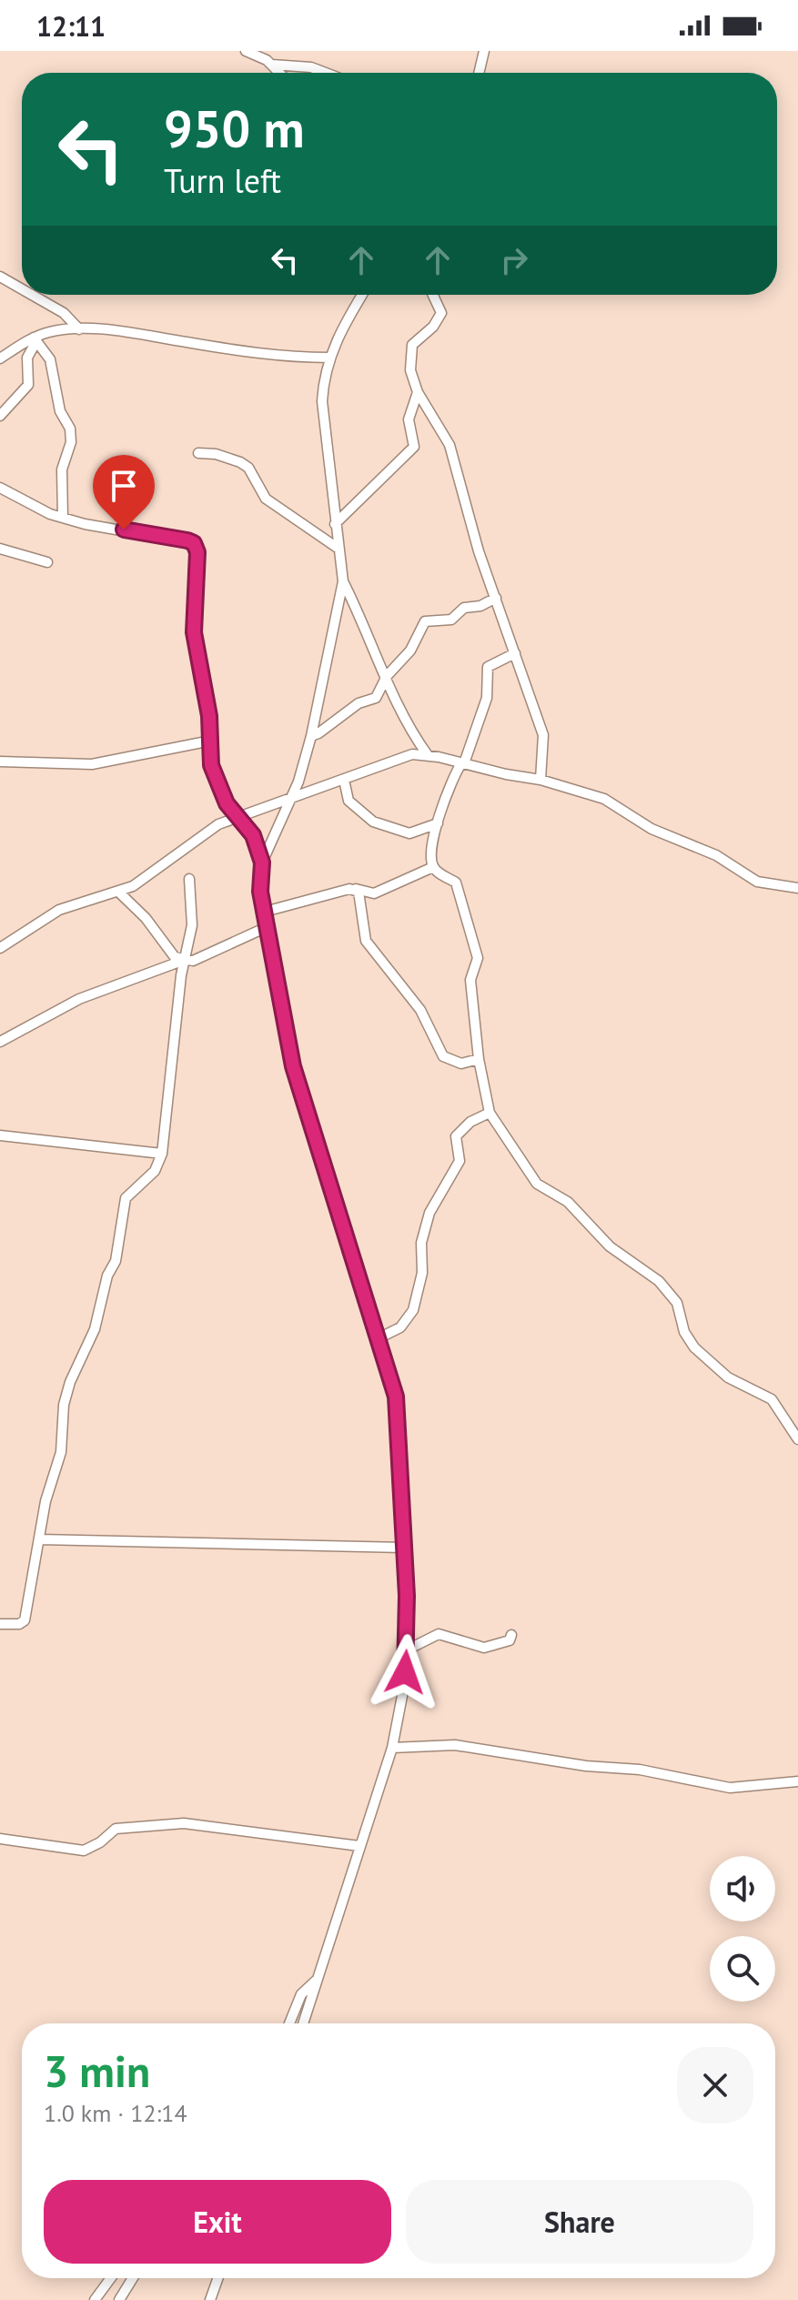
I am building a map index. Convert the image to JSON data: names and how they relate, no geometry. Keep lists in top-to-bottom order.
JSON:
{
  "page": {
    "status": "12:11",
    "turn": ["950 m", "Turn left"],
    "heading": ["3 min", "1.0 km · 12:14"],
    "buttons": ["Exit", "Share"]
  }
}
